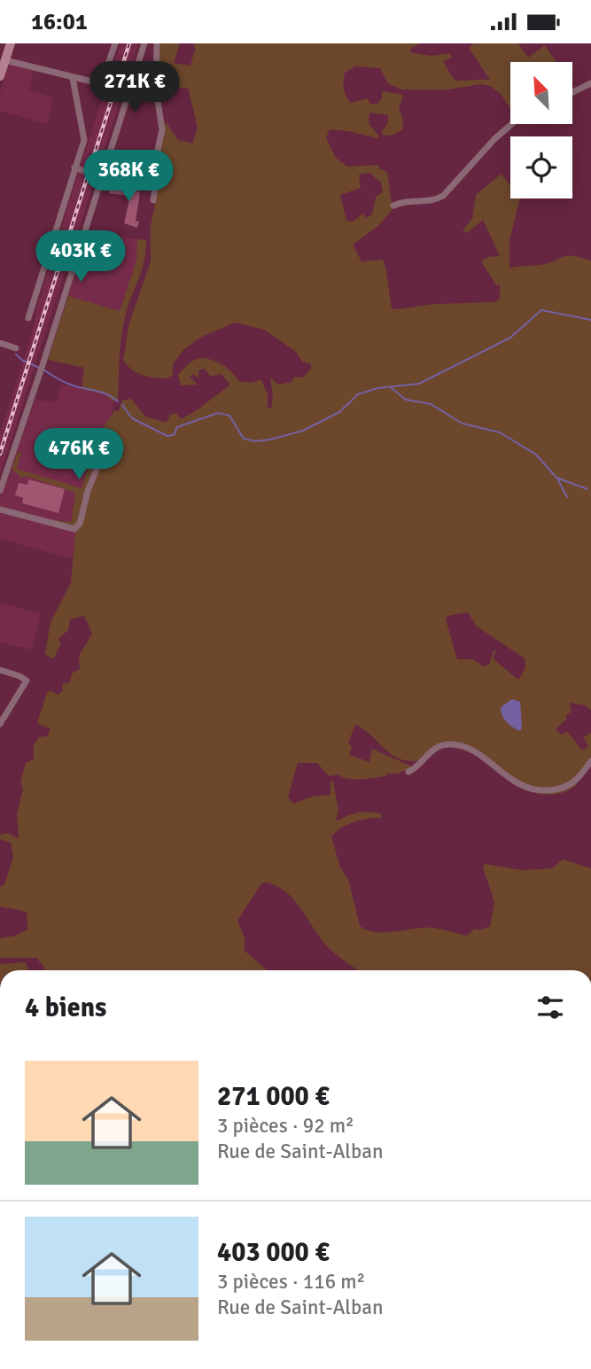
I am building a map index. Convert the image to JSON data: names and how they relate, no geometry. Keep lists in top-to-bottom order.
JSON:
{
  "north": "top left",
  "page": {
    "status": "16:01",
    "price": [
      "271K €",
      "368K €",
      "403K €",
      "476K €"
    ],
    "heading": "4 biens",
    "list": [
      {
        "name": "271 000 €",
        "note": "3 pièces · 92 m² · Rue de Saint-Alban"
      },
      {
        "name": "403 000 €",
        "note": "3 pièces · 116 m² · Rue de Saint-Alban"
      }
    ]
  }
}
